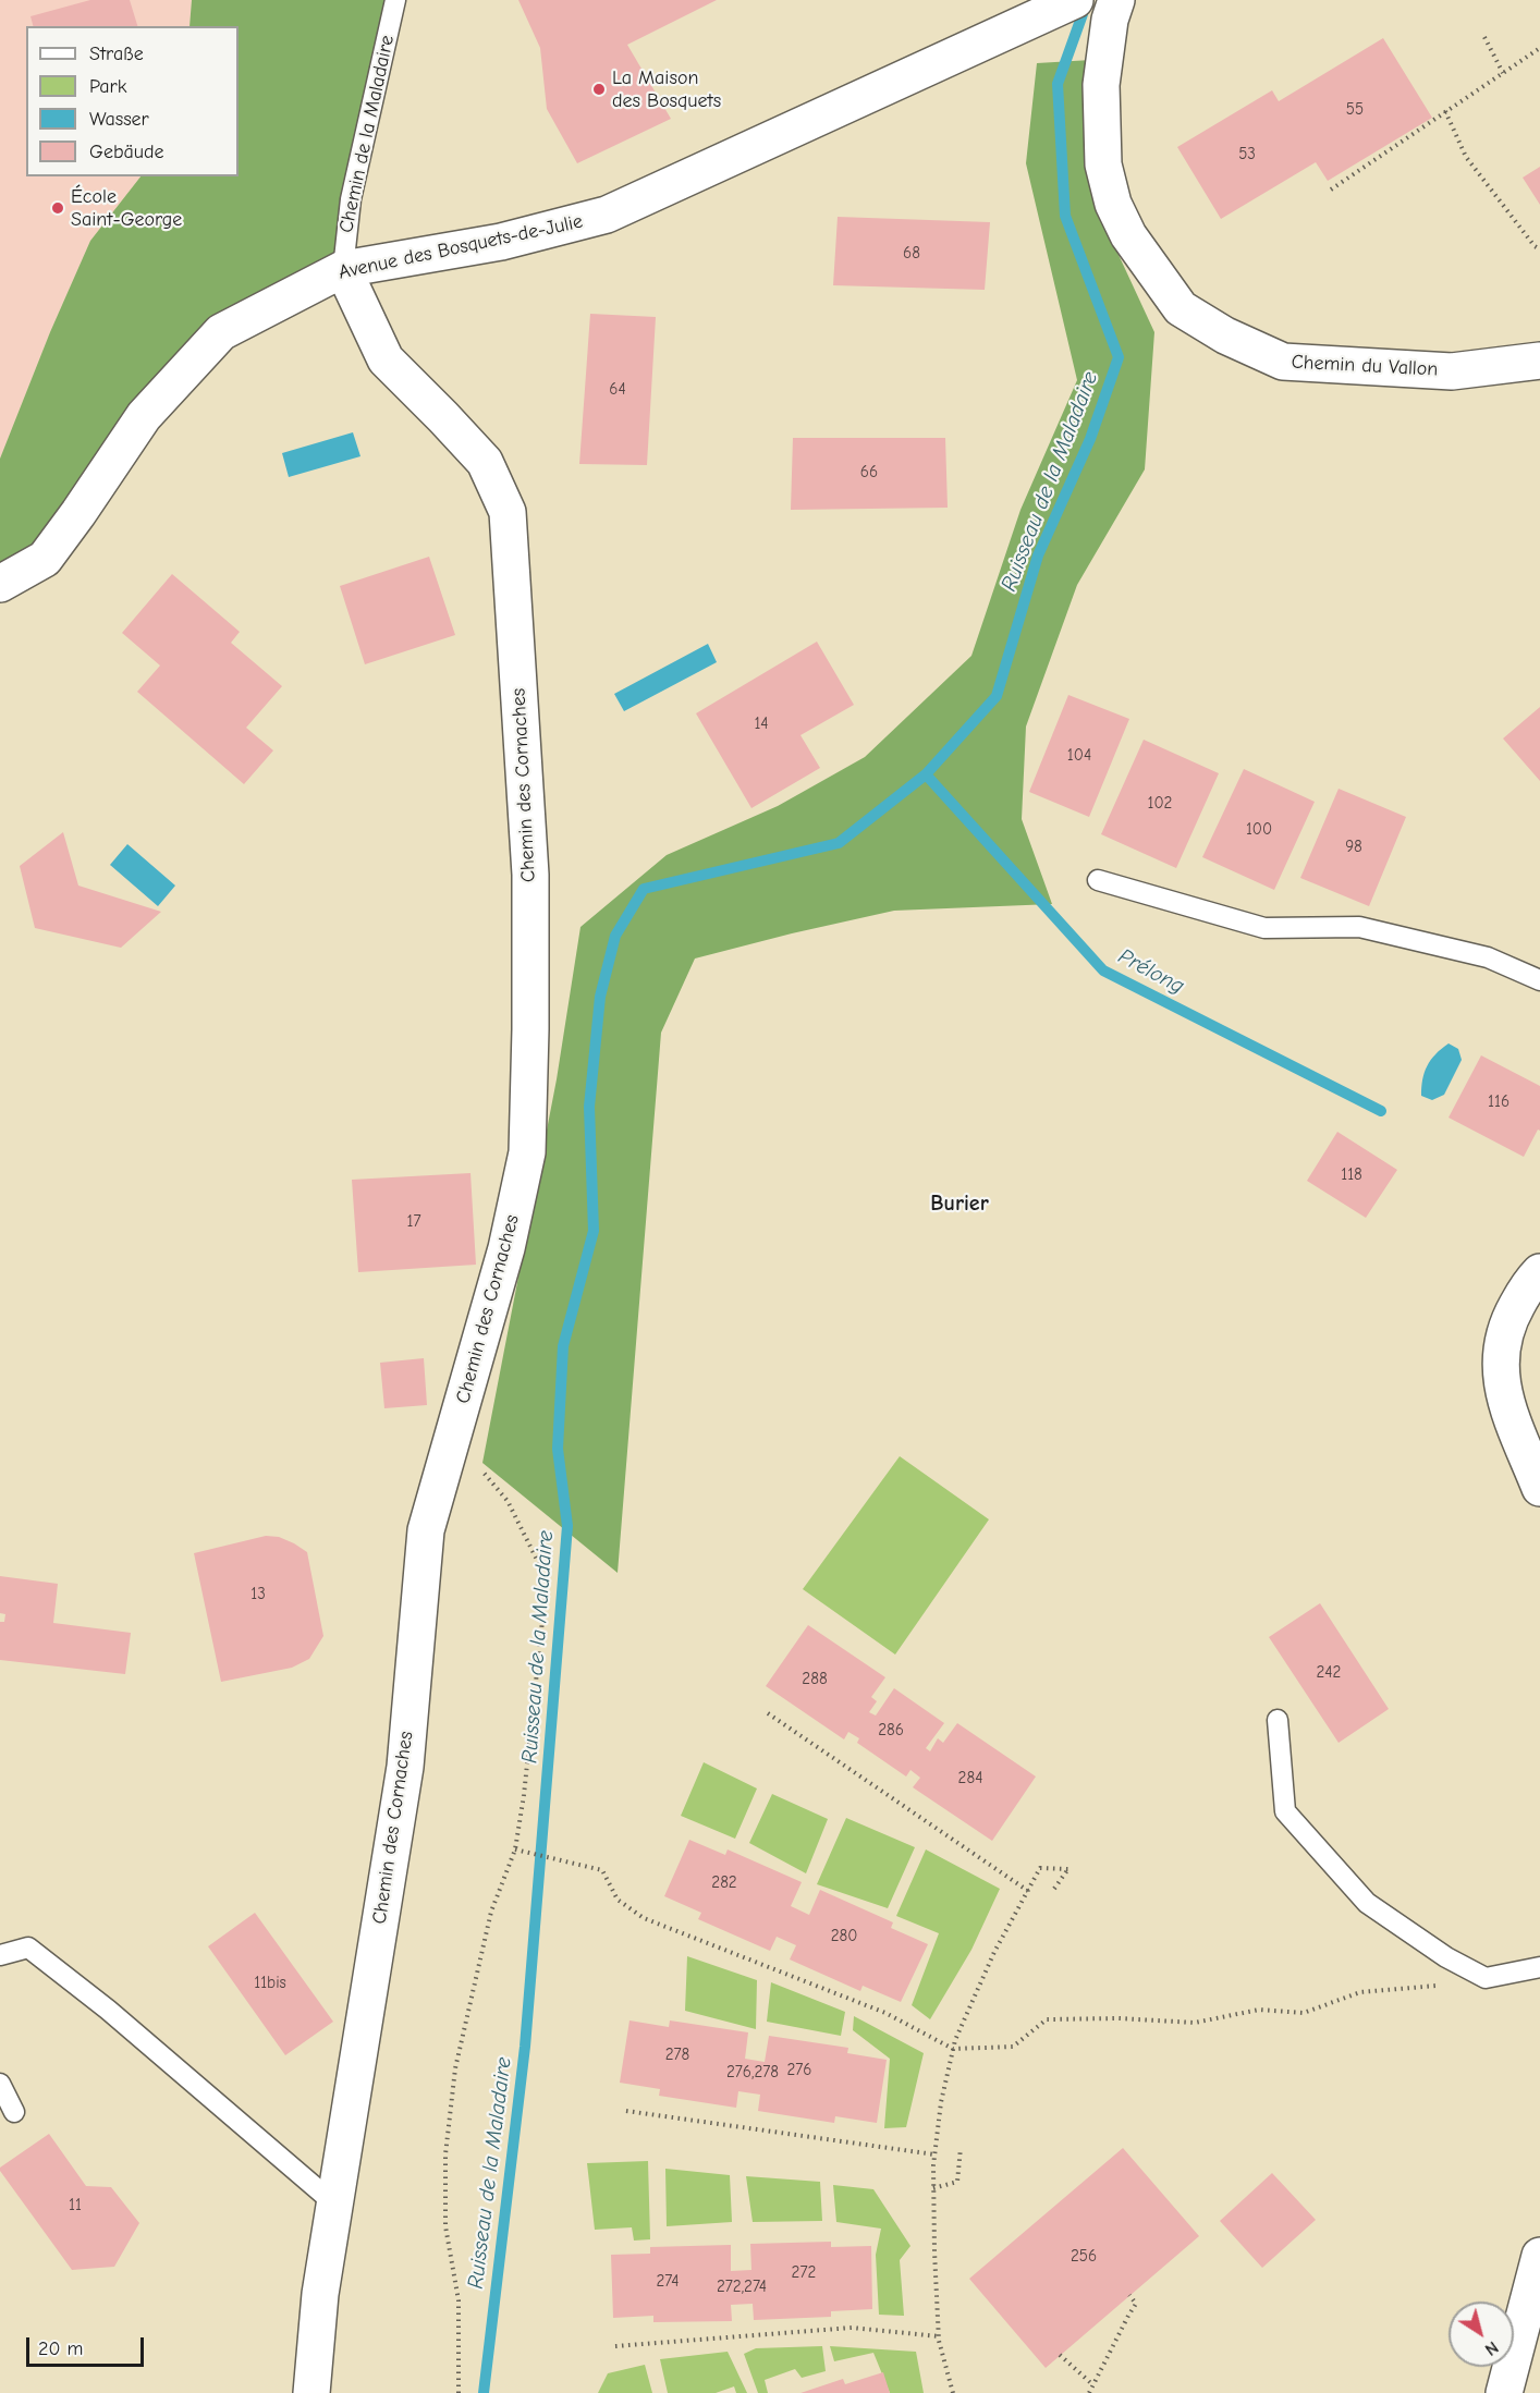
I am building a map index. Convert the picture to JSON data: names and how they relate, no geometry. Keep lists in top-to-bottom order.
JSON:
{
  "streets": {
    "street": ["Avenue des Bosquets-de-Julie", "Chemin du Vallon", "Chemin des Cornaches"],
    "lane": ["Chemin de la Maladaire"]
  },
  "crossings": [
    ["Chemin de la Maladaire", "Avenue des Bosquets-de-Julie"],
    ["Chemin de la Maladaire", "Chemin des Cornaches"],
    ["Avenue des Bosquets-de-Julie", "Chemin des Cornaches"]
  ],
  "districts": ["Burier"],
  "water": ["Ruisseau de la Maladaire", "Prélong"],
  "places": ["La Maison des Bosquets", "École Saint-George"],
  "house_numbers": [
    "55",
    "53",
    "68",
    "64",
    "66",
    "14",
    "104",
    "102",
    "100",
    "98",
    "116",
    "118",
    "17",
    "13",
    "242",
    "288",
    "286",
    "284",
    "282",
    "280",
    "11bis",
    "278",
    "276",
    "276,278",
    "11",
    "256",
    "272",
    "274",
    "272,274"
  ],
  "legend": [
    "Straße",
    "Park",
    "Wasser",
    "Gebäude"
  ],
  "scale_bar": "20 m",
  "north": "bottom right"
}
